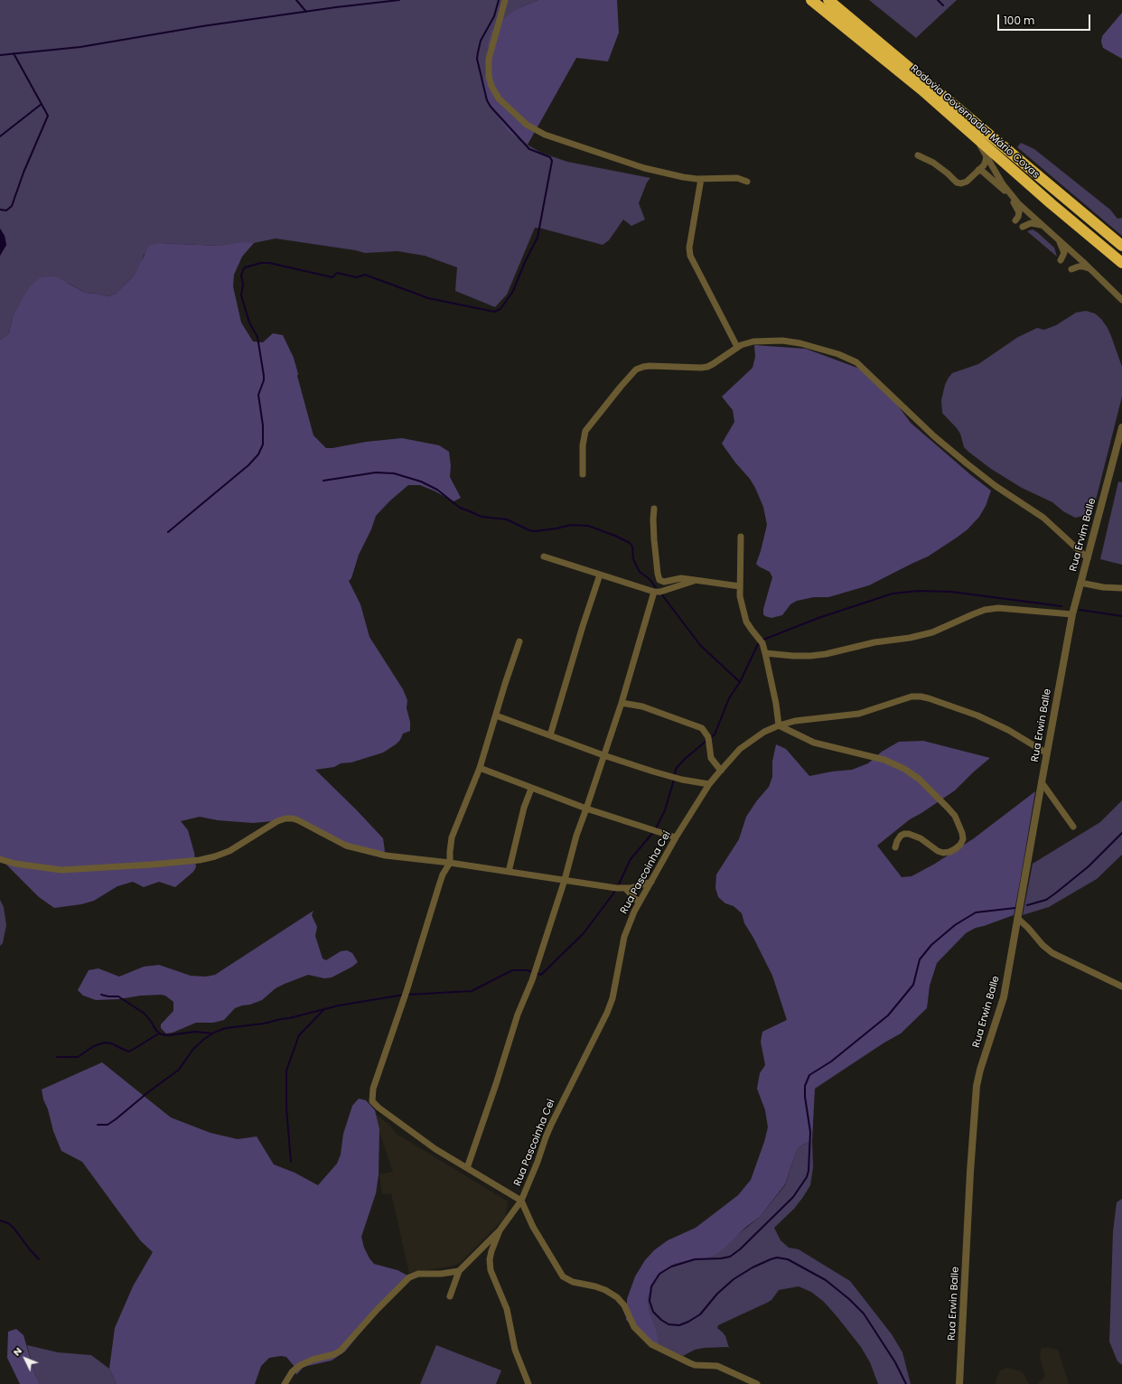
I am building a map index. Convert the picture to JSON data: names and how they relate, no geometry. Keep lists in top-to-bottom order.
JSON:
{
  "streets": {
    "highway": ["Rodovia Governador Mário Covas"],
    "street": ["Rua Ervim Balle", "Rua Erwin Balle", "Rua Pascoinha Cei"]
  },
  "crossings": [
    ["Rua Ervim Balle", "Rua Erwin Balle"],
    ["Rua Erwin Balle", "Rua Pascoinha Cei"]
  ],
  "scale_bar": "100 m",
  "north": "top left"
}
